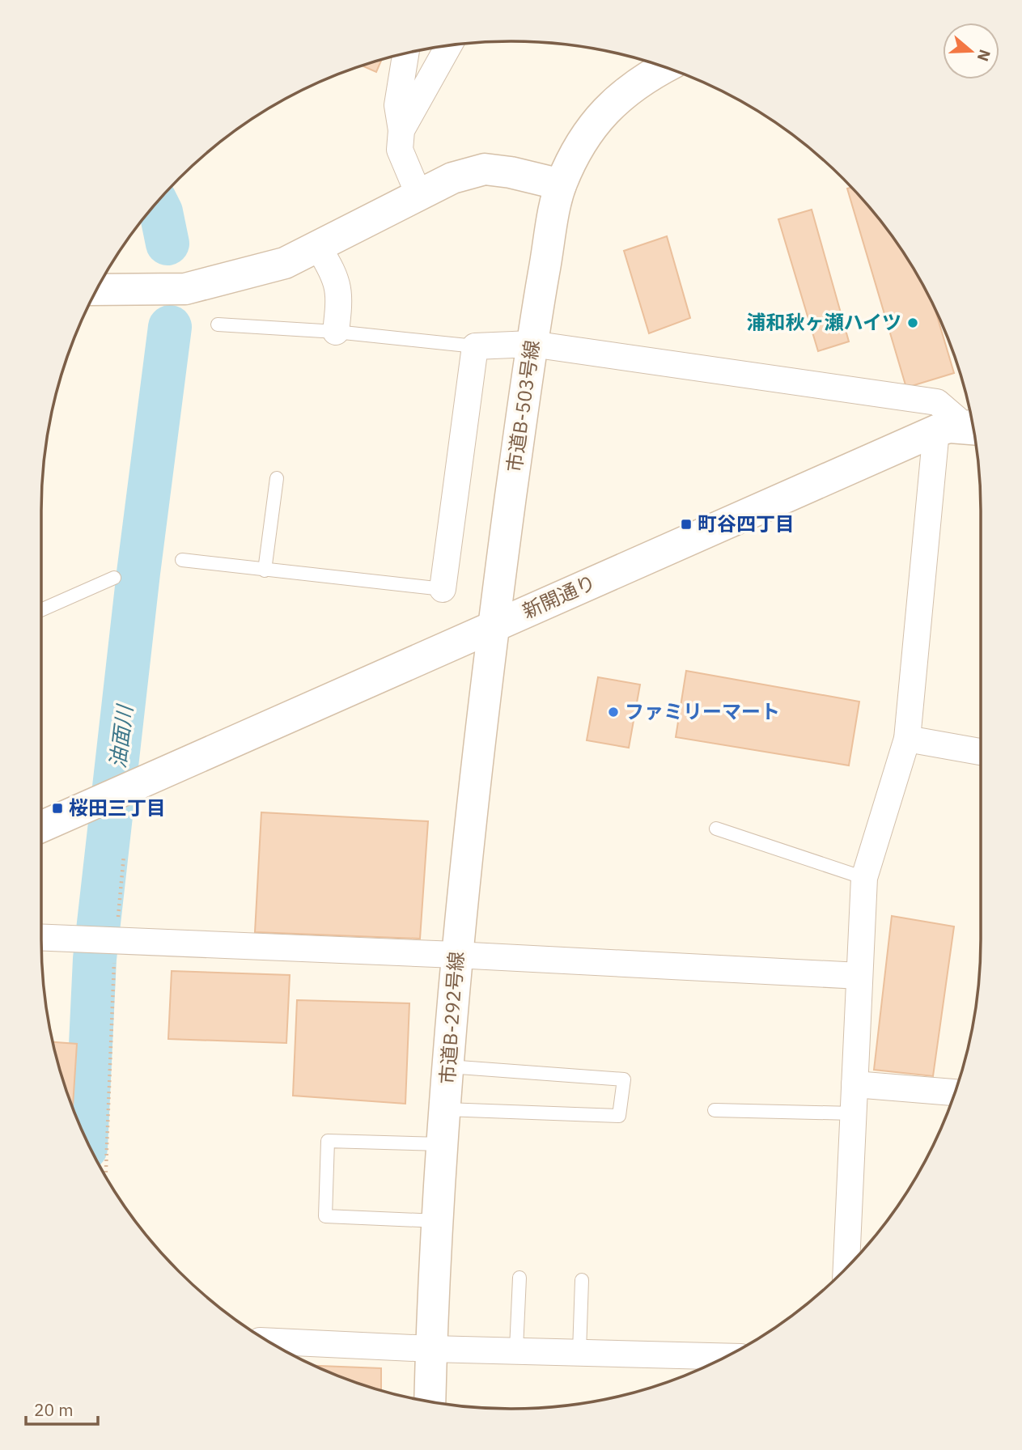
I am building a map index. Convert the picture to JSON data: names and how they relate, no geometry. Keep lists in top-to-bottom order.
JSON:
{
  "streets": {
    "street": ["市道B-503号線", "新開通り", "市道B-292号線"]
  },
  "crossings": [
    ["市道B-503号線", "新開通り"],
    ["市道B-503号線", "市道B-292号線"],
    ["新開通り", "市道B-292号線"]
  ],
  "water": ["油面川"],
  "places": {
    "other": ["浦和秋ヶ瀬ハイツ", "ファミリーマート"],
    "transit": ["町谷四丁目", "桜田三丁目"]
  },
  "scale_bar": "20 m",
  "north": "right"
}
